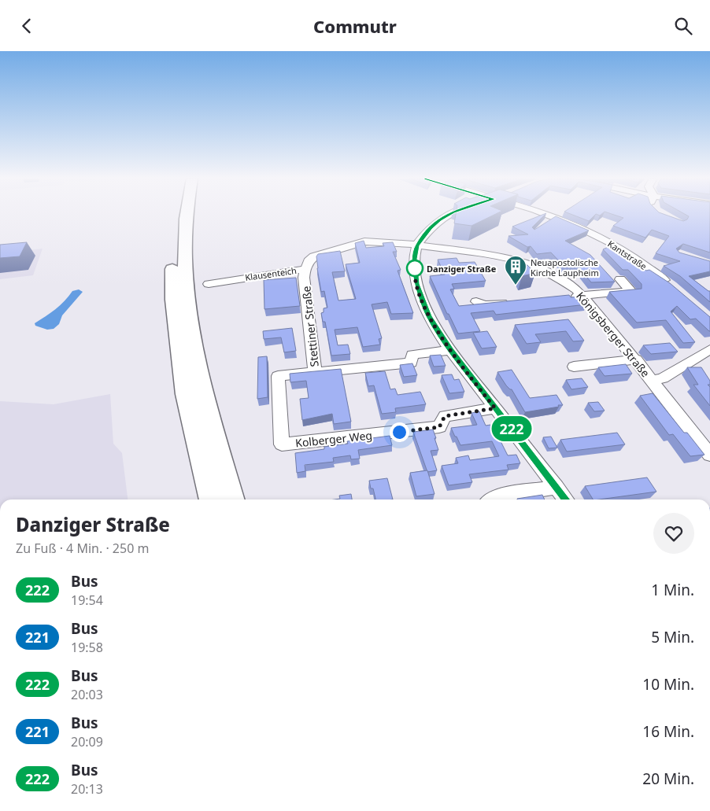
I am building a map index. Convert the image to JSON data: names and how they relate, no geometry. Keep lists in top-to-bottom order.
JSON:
{
  "streets": {
    "street": [
      "Kantstraße",
      "Klausenteich",
      "Stettiner Straße",
      "Königsberger Straße",
      "Kolberger Weg"
    ]
  },
  "crossings": [
    ["Klausenteich", "Stettiner Straße"],
    ["Klausenteich", "Königsberger Straße"],
    ["Stettiner Straße", "Kolberger Weg"]
  ],
  "places": {
    "other": ["Danziger Straße"],
    "building": ["Neuapostolische Kirche Laupheim"]
  },
  "lines": ["bus line 222"],
  "page": {
    "header": "Commutr",
    "on_map": "222",
    "heading": ["Danziger Straße", "Zu Fuß · 4 Min. · 250 m"],
    "list": [
      {
        "mark": "222",
        "name": "Bus",
        "note": "19:54",
        "value": "1 Min."
      },
      {
        "mark": "221",
        "name": "Bus",
        "note": "19:58",
        "value": "5 Min."
      },
      {
        "mark": "222",
        "name": "Bus",
        "note": "20:03",
        "value": "10 Min."
      },
      {
        "mark": "221",
        "name": "Bus",
        "note": "20:09",
        "value": "16 Min."
      },
      {
        "mark": "222",
        "name": "Bus",
        "note": "20:13",
        "value": "20 Min."
      }
    ]
  }
}
